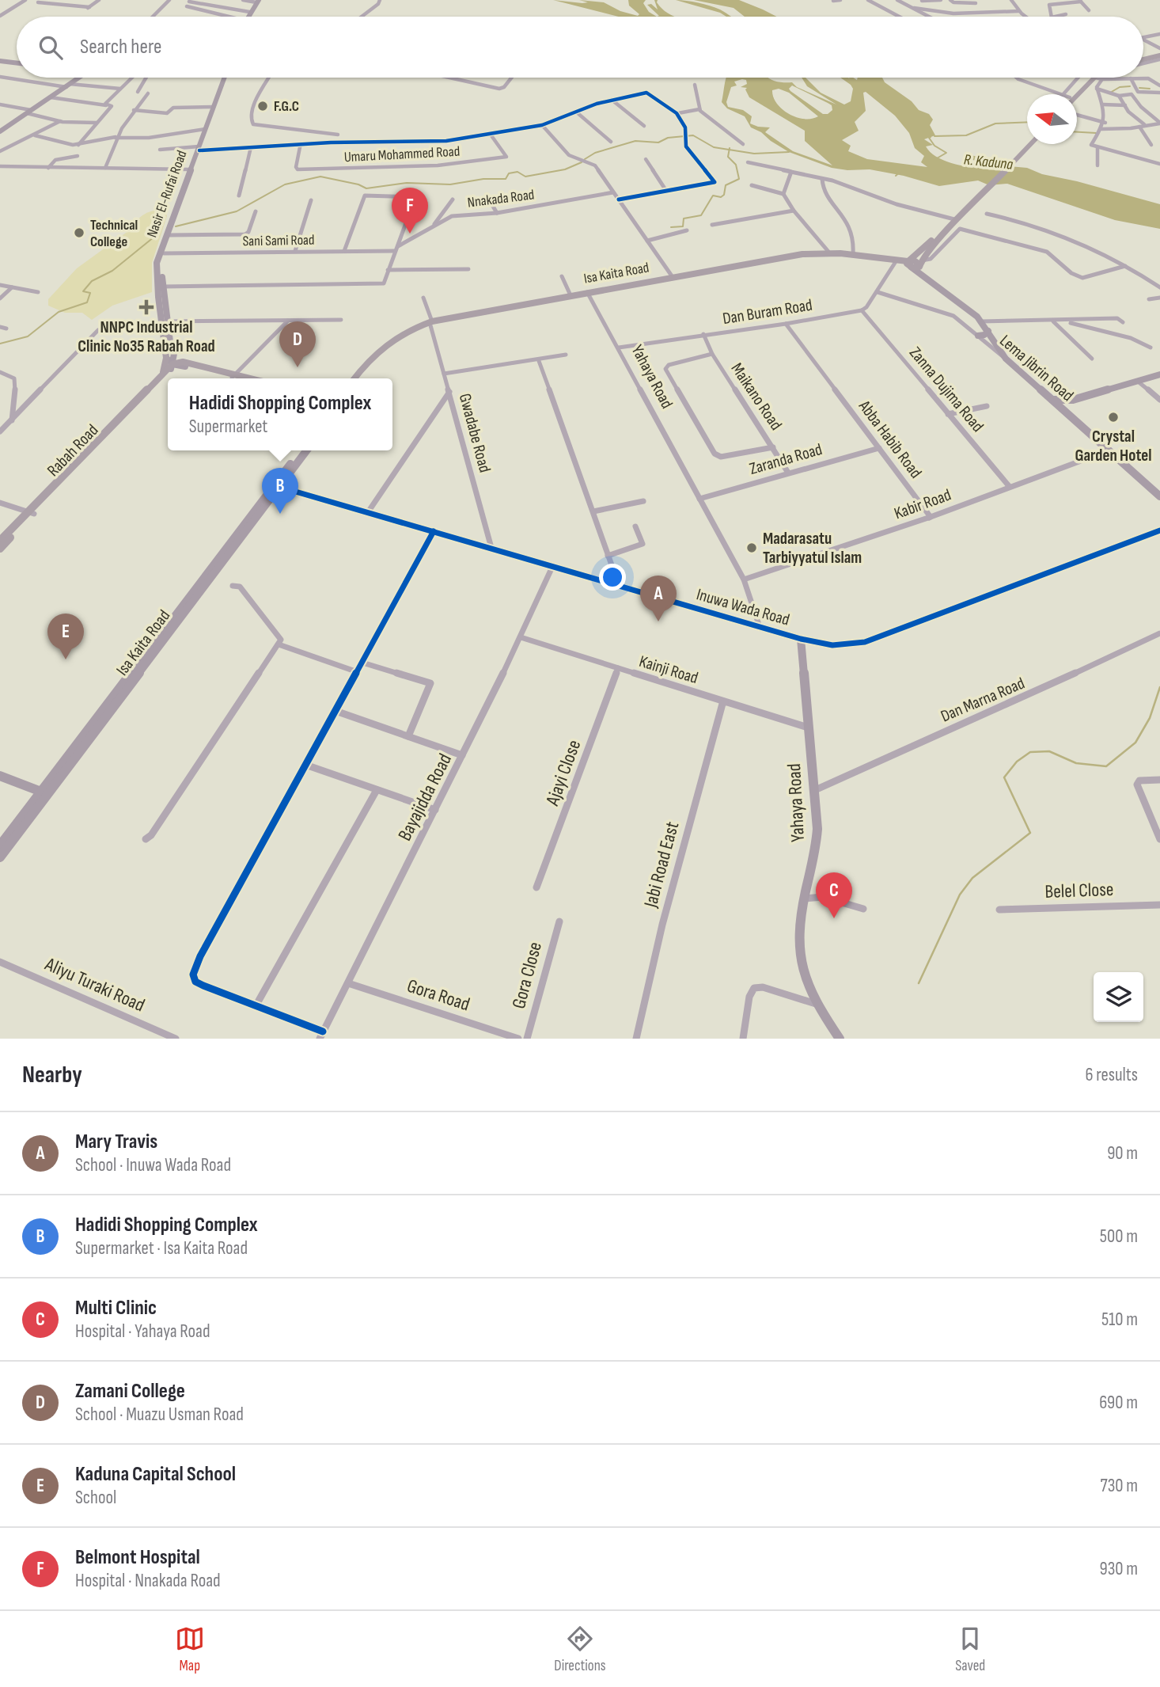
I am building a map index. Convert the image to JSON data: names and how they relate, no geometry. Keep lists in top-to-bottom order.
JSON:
{
  "streets": {
    "main road": [
      "Nasir El-Rufai Road",
      "Isa Kaita Road",
      "Lema Jibrin Road",
      "Yahaya Road",
      "Rabah Road",
      "Inuwa Wada Road"
    ],
    "street": [
      "Umaru Mohammed Road",
      "Nnakada Road",
      "Sani Sami Road",
      "Dan Buram Road",
      "Zanna Dujima Road",
      "Maikano Road",
      "Gwadabe Road",
      "Abba Habib Road",
      "Zaranda Road",
      "Kabir Road",
      "Kainji Road",
      "Dan Marna Road",
      "Ajayi Close",
      "Bayajidda Road",
      "Jabi Road East",
      "Belel Close",
      "Gora Close",
      "Aliyu Turaki Road",
      "Gora Road"
    ]
  },
  "crossings": [
    ["Nasir El-Rufai Road", "Sani Sami Road"],
    ["Nasir El-Rufai Road", "Rabah Road"],
    ["Isa Kaita Road", "Lema Jibrin Road"],
    ["Isa Kaita Road", "Yahaya Road"],
    ["Isa Kaita Road", "Gwadabe Road"],
    ["Isa Kaita Road", "Inuwa Wada Road"],
    ["Dan Buram Road", "Yahaya Road"],
    ["Dan Buram Road", "Zanna Dujima Road"],
    ["Dan Buram Road", "Maikano Road"],
    ["Dan Buram Road", "Abba Habib Road"],
    ["Lema Jibrin Road", "Kabir Road"],
    ["Yahaya Road", "Zaranda Road"],
    ["Yahaya Road", "Kabir Road"],
    ["Yahaya Road", "Inuwa Wada Road"],
    ["Yahaya Road", "Kainji Road"],
    ["Yahaya Road", "Dan Marna Road"],
    ["Zanna Dujima Road", "Kabir Road"],
    ["Maikano Road", "Zaranda Road"],
    ["Gwadabe Road", "Inuwa Wada Road"],
    ["Abba Habib Road", "Zaranda Road"],
    ["Abba Habib Road", "Kabir Road"],
    ["Inuwa Wada Road", "Bayajidda Road"],
    ["Kainji Road", "Ajayi Close"],
    ["Kainji Road", "Bayajidda Road"],
    ["Kainji Road", "Jabi Road East"],
    ["Bayajidda Road", "Gora Road"]
  ],
  "water": ["R. Kaduna"],
  "places": {
    "other": [
      "F.G.C",
      "Technical College",
      "Crystal Garden Hotel",
      "Madarasatu Tarbiyyatul Islam"
    ],
    "health": ["NNPC Industrial Clinic No35 Rabah Road"]
  },
  "north": "left",
  "page": {
    "search": "Search here",
    "pins": [
      "F",
      "D",
      "B",
      "A",
      "E",
      "C"
    ],
    "popup": ["Hadidi Shopping Complex", "Supermarket"],
    "heading": ["Nearby", "6 results"],
    "list": [
      {
        "mark": "A",
        "name": "Mary Travis",
        "note": "School · Inuwa Wada Road",
        "value": "90 m"
      },
      {
        "mark": "B",
        "name": "Hadidi Shopping Complex",
        "note": "Supermarket · Isa Kaita Road",
        "value": "500 m"
      },
      {
        "mark": "C",
        "name": "Multi Clinic",
        "note": "Hospital · Yahaya Road",
        "value": "510 m"
      },
      {
        "mark": "D",
        "name": "Zamani College",
        "note": "School · Muazu Usman Road",
        "value": "690 m"
      },
      {
        "mark": "E",
        "name": "Kaduna Capital School",
        "note": "School",
        "value": "730 m"
      },
      {
        "mark": "F",
        "name": "Belmont Hospital",
        "note": "Hospital · Nnakada Road",
        "value": "930 m"
      }
    ],
    "nav": ["Map", "Directions", "Saved"]
  }
}
